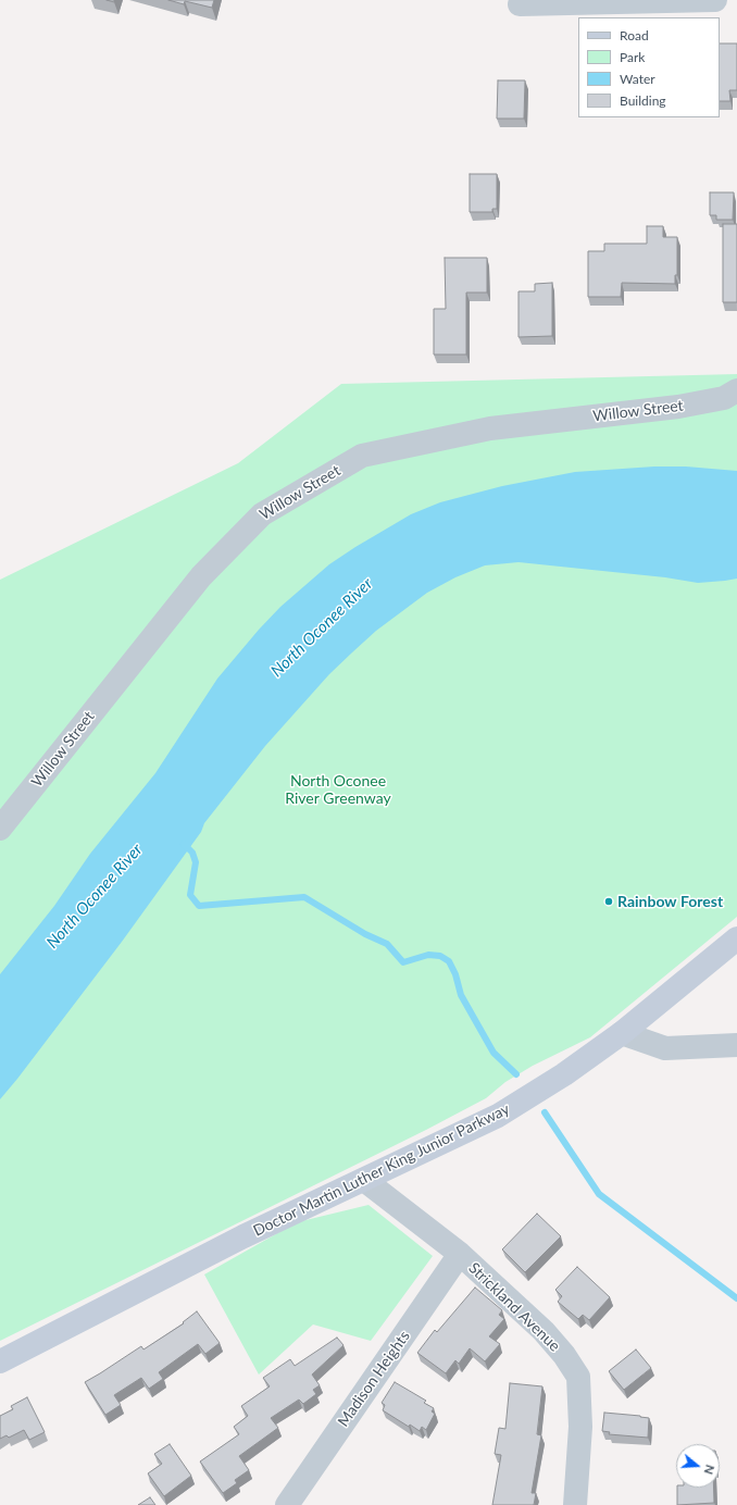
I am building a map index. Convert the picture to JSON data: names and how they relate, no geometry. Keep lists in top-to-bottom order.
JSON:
{
  "streets": {
    "main road": ["Doctor Martin Luther King Junior Parkway"],
    "street": ["Willow Street", "Strickland Avenue", "Madison Heights"]
  },
  "crossings": [
    ["Doctor Martin Luther King Junior Parkway", "Strickland Avenue"],
    ["Strickland Avenue", "Madison Heights"]
  ],
  "water": ["North Oconee River"],
  "parks": ["North Oconee River Greenway"],
  "places": ["Rainbow Forest"],
  "legend": [
    "Road",
    "Park",
    "Water",
    "Building"
  ],
  "north": "right"
}
